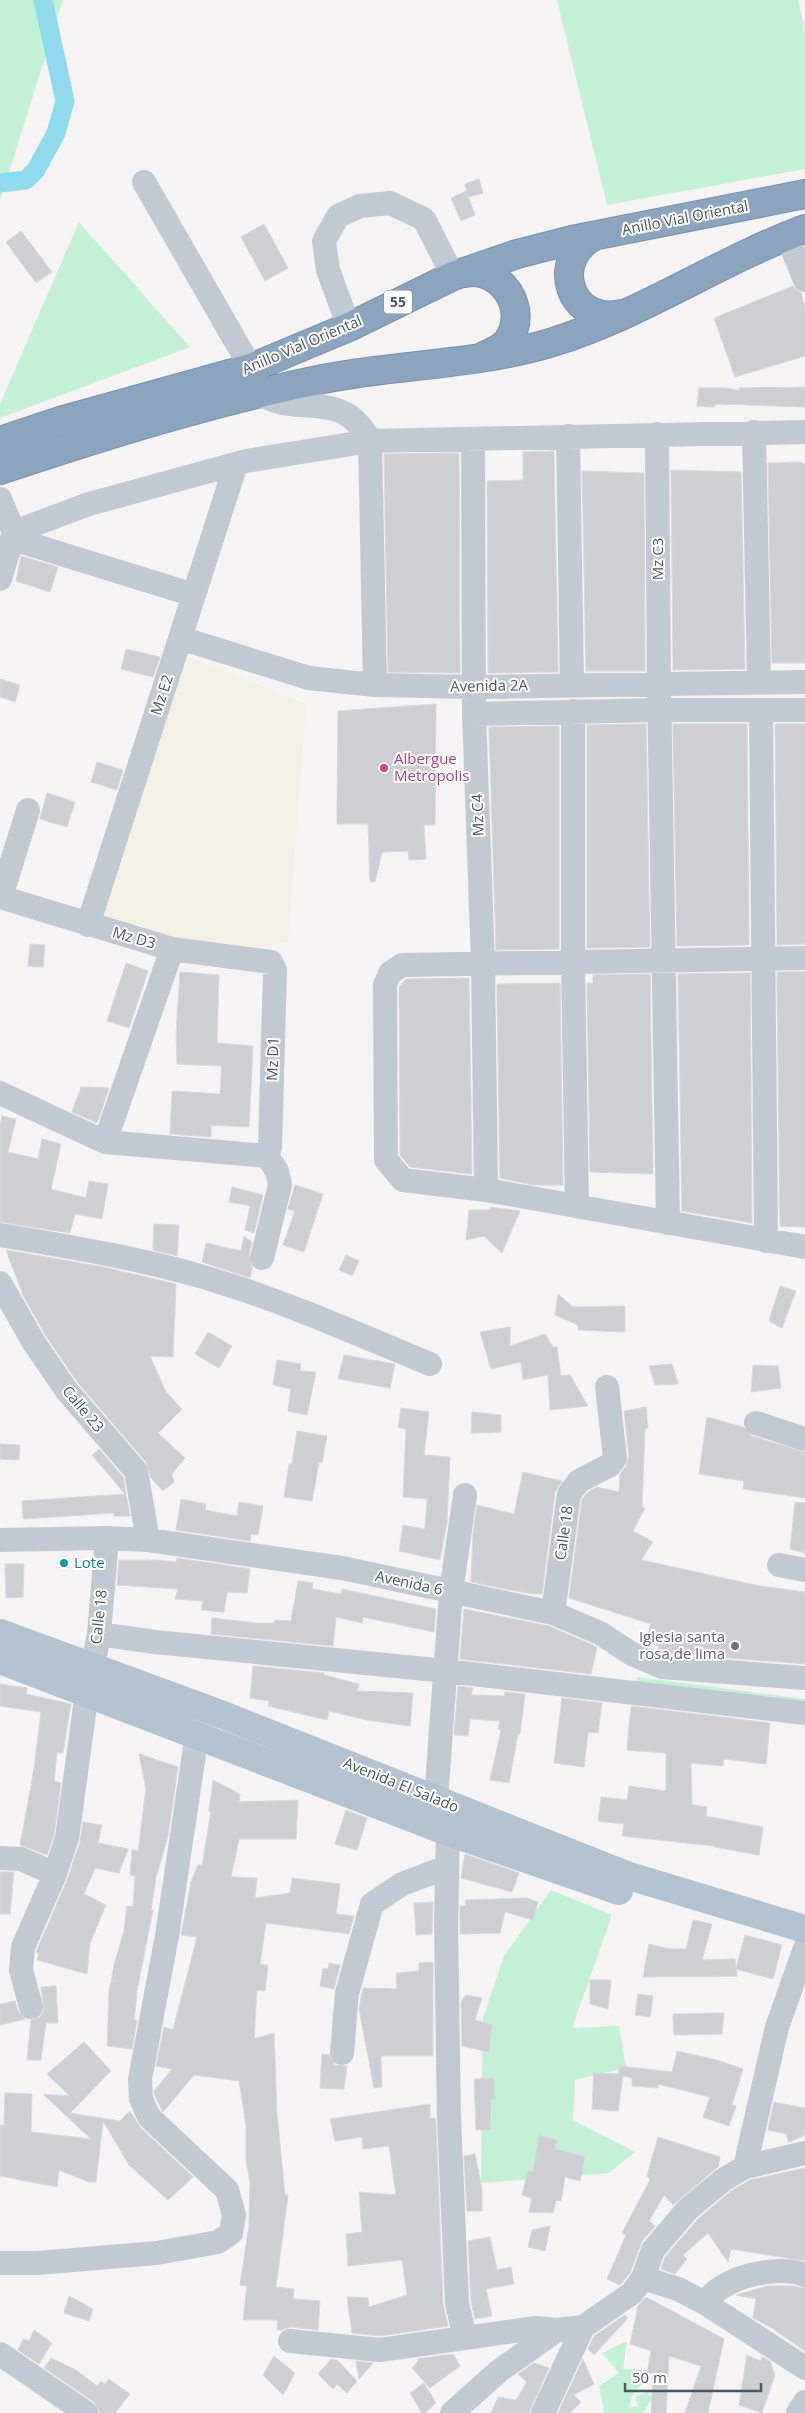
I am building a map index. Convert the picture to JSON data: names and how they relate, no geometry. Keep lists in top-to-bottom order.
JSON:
{
  "streets": {
    "highway": ["Anillo Vial Oriental", "55"],
    "main road": ["Avenida El Salado"],
    "street": [
      "Mz C3",
      "Avenida 2A",
      "Mz E2",
      "Mz C4",
      "Mz D3",
      "Mz D1",
      "Calle 23",
      "Calle 18",
      "Avenida 6"
    ]
  },
  "crossings": [
    ["Mz C3", "Avenida 2A"],
    ["Avenida 2A", "Mz E2"],
    ["Avenida 2A", "Mz C4"],
    ["Mz E2", "Mz D3"],
    ["Mz D3", "Mz D1"],
    ["Calle 23", "Avenida 6"],
    ["Calle 18", "Avenida 6"],
    ["Calle 18", "Avenida El Salado"]
  ],
  "places": ["Albergue Metropolis", "Lote", "Iglesia santa rosa,de lima"],
  "scale_bar": "50 m"
}
